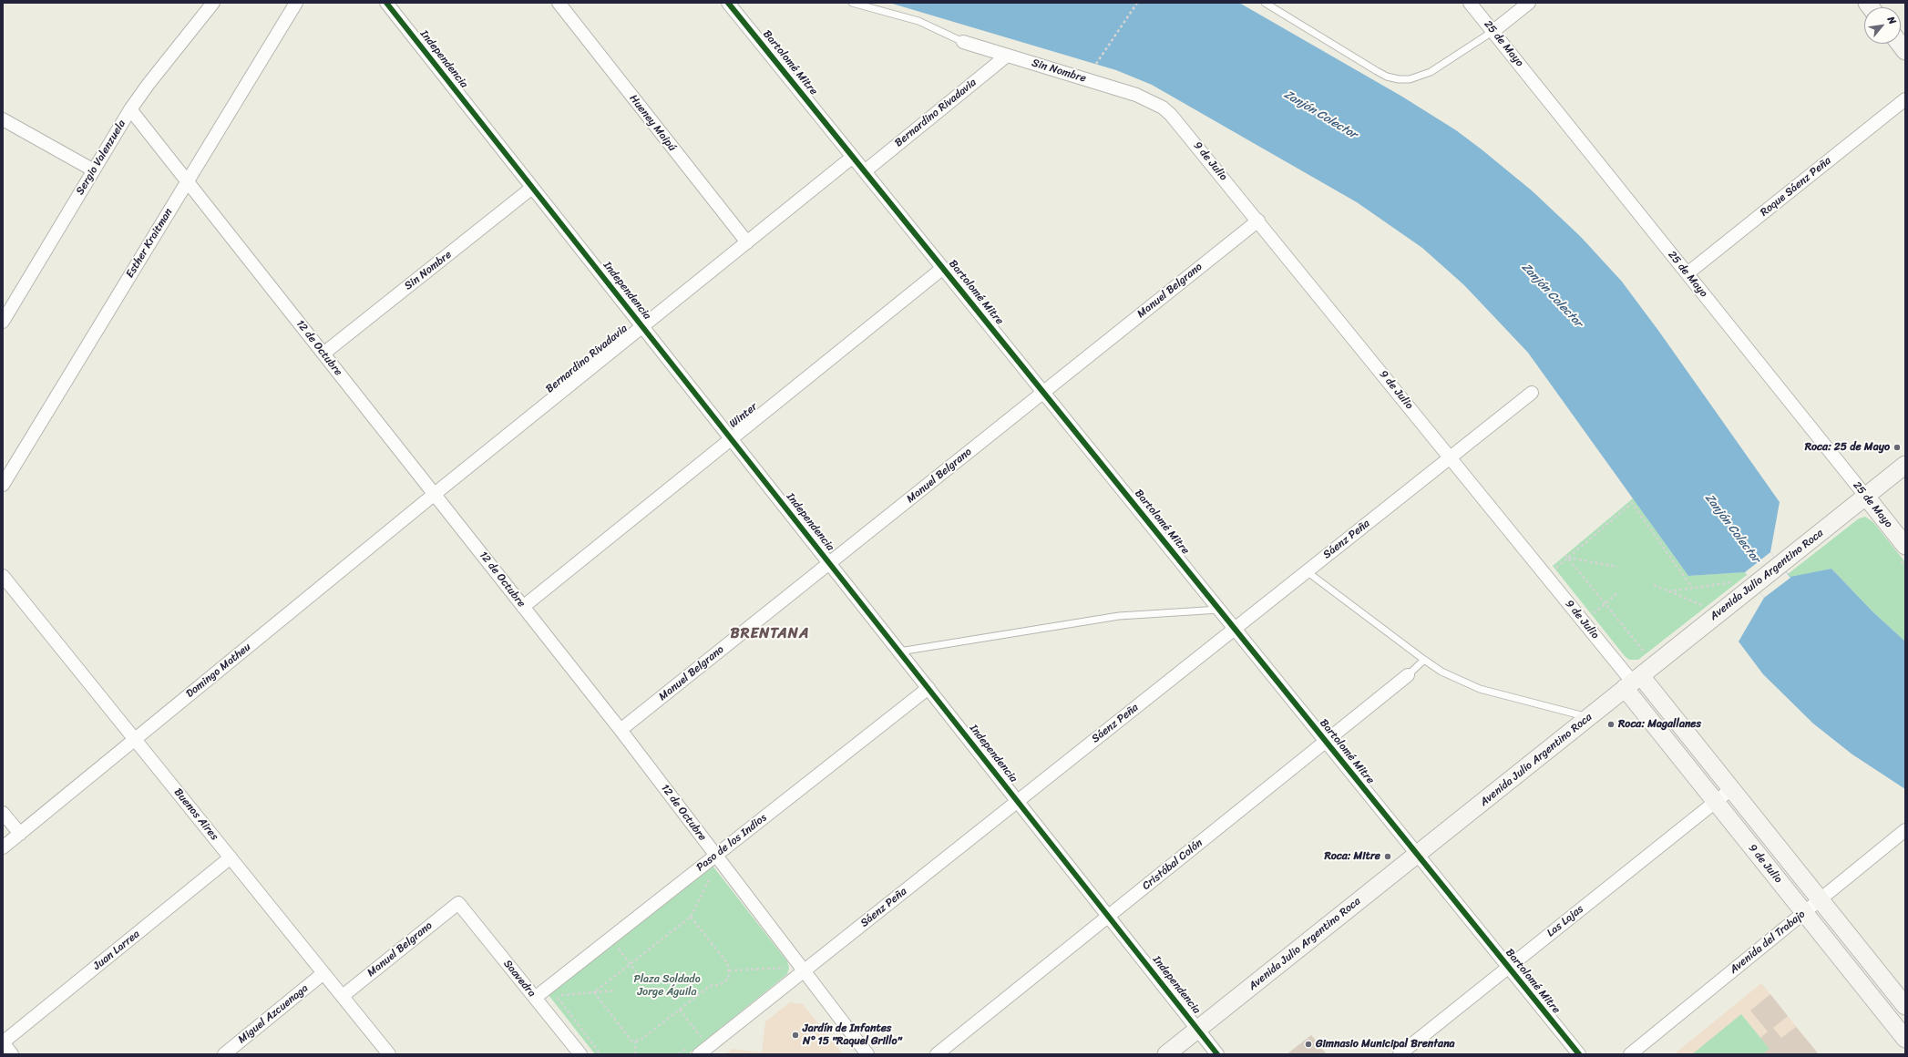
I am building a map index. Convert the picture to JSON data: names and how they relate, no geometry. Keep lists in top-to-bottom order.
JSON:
{
  "streets": {
    "main road": ["25 de Mayo", "9 de Julio", "Avenida Julio Argentino Roca"],
    "street": [
      "Independencia",
      "Bartolomé Mitre",
      "Sin Nombre",
      "Bernardino Rivadavia",
      "Hueney Maipú",
      "Sergio Valenzuela",
      "Roque Sáenz Peña",
      "Esther Kraitman",
      "Manuel Belgrano",
      "12 de Octubre",
      "Winter",
      "Sáenz Peña",
      "Domingo Matheu",
      "Buenos Aires",
      "Paso de los Indios",
      "Cristóbal Colón",
      "Las Lajas",
      "Avenida del Trabajo",
      "Juan Larrea",
      "Saavedra",
      "Miguel Azcuenaga"
    ]
  },
  "crossings": [
    ["25 de Mayo", "Roque Sáenz Peña"],
    ["25 de Mayo", "Avenida Julio Argentino Roca"],
    ["Independencia", "Sin Nombre"],
    ["Independencia", "Bernardino Rivadavia"],
    ["Independencia", "Manuel Belgrano"],
    ["Independencia", "Winter"],
    ["Independencia", "Sáenz Peña"],
    ["Independencia", "Avenida Julio Argentino Roca"],
    ["Independencia", "Paso de los Indios"],
    ["Independencia", "Cristóbal Colón"],
    ["Bartolomé Mitre", "Bernardino Rivadavia"],
    ["Bartolomé Mitre", "Manuel Belgrano"],
    ["Bartolomé Mitre", "Winter"],
    ["Bartolomé Mitre", "Sáenz Peña"],
    ["Bartolomé Mitre", "Avenida Julio Argentino Roca"],
    ["Bartolomé Mitre", "Cristóbal Colón"],
    ["Bartolomé Mitre", "Las Lajas"],
    ["Sin Nombre", "Bernardino Rivadavia"],
    ["Sin Nombre", "9 de Julio"],
    ["Sin Nombre", "12 de Octubre"],
    ["Bernardino Rivadavia", "Hueney Maipú"],
    ["Bernardino Rivadavia", "12 de Octubre"],
    ["Bernardino Rivadavia", "Domingo Matheu"],
    ["Sergio Valenzuela", "12 de Octubre"],
    ["9 de Julio", "Manuel Belgrano"],
    ["9 de Julio", "Sáenz Peña"],
    ["9 de Julio", "Avenida Julio Argentino Roca"],
    ["9 de Julio", "Las Lajas"],
    ["9 de Julio", "Avenida del Trabajo"],
    ["Esther Kraitman", "12 de Octubre"],
    ["Manuel Belgrano", "12 de Octubre"],
    ["Manuel Belgrano", "Buenos Aires"],
    ["Manuel Belgrano", "Saavedra"],
    ["12 de Octubre", "Winter"],
    ["12 de Octubre", "Sáenz Peña"],
    ["12 de Octubre", "Domingo Matheu"],
    ["12 de Octubre", "Paso de los Indios"],
    ["Domingo Matheu", "Buenos Aires"],
    ["Buenos Aires", "Juan Larrea"],
    ["Buenos Aires", "Miguel Azcuenaga"],
    ["Paso de los Indios", "Saavedra"]
  ],
  "districts": ["BRENTANA"],
  "water": ["Zanjón Colector"],
  "parks": ["Plaza Soldado Jorge Águila"],
  "places": [
    "Roca: 25 de Mayo",
    "Roca: Magallanes",
    "Roca: Mitre",
    "Jardín de Infantes N° 15 \"Raquel Grillo\"",
    "Gimnasio Municipal Brentana"
  ],
  "north": "top right"
}
